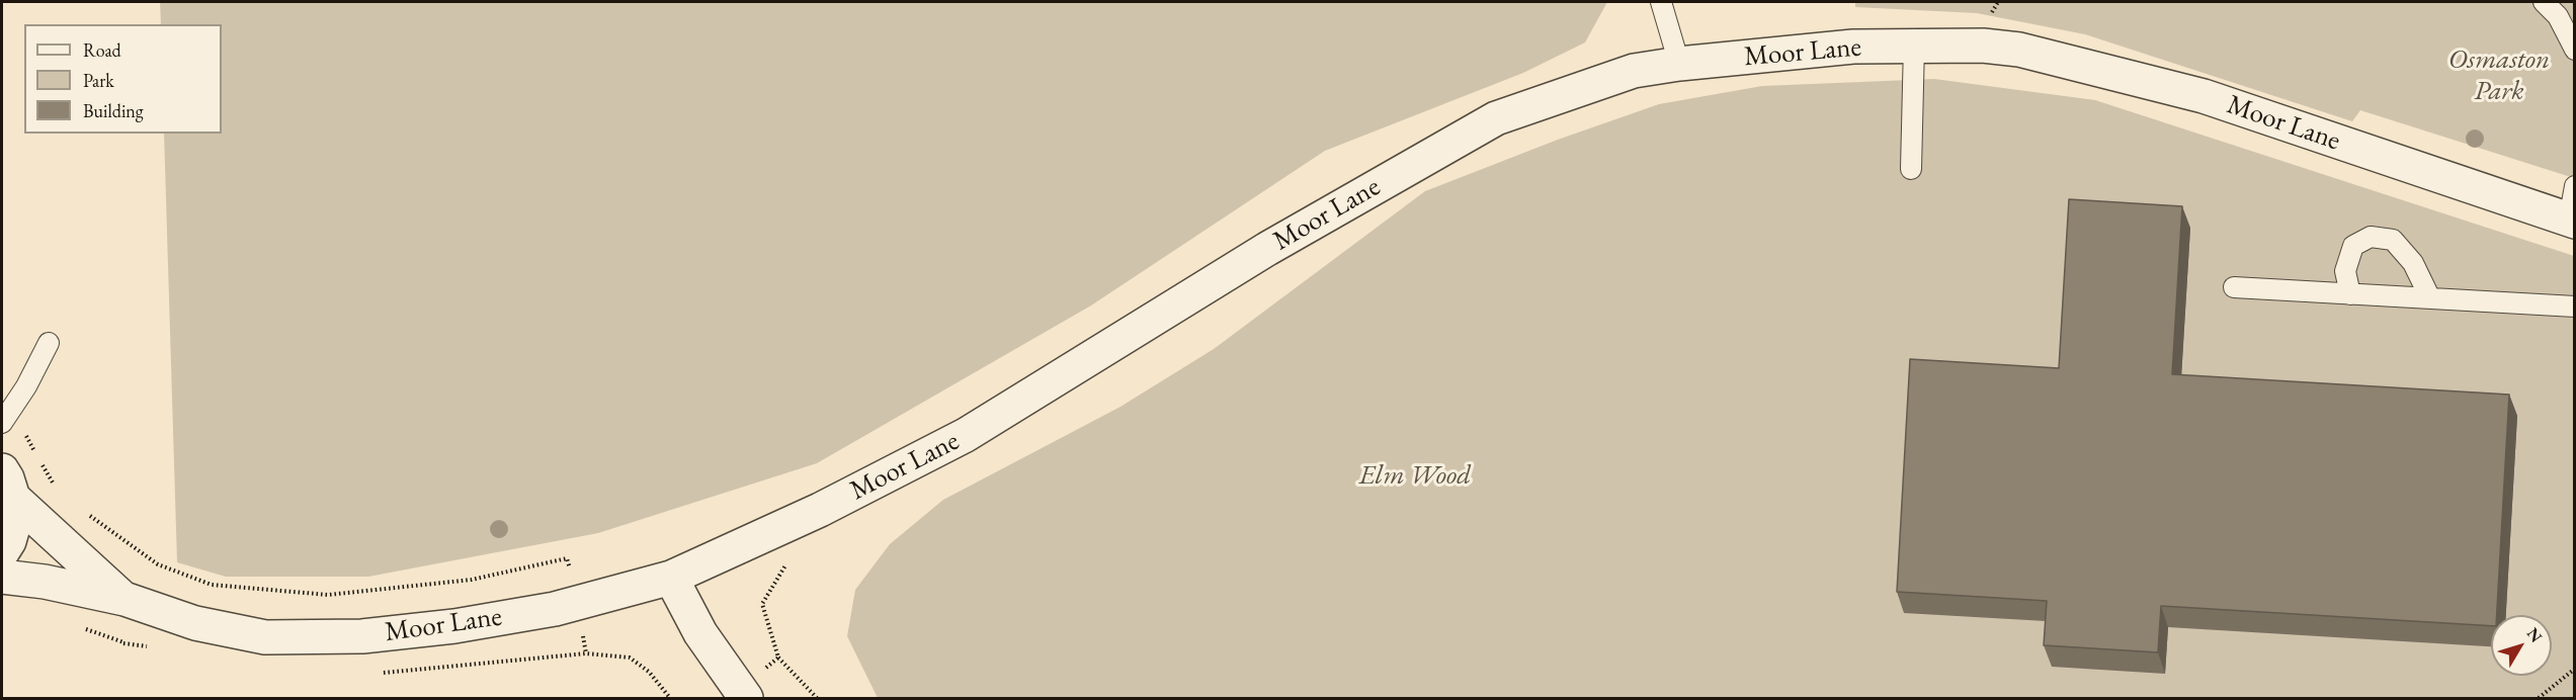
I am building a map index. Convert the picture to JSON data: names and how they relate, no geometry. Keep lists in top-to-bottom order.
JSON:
{
  "streets": {
    "street": ["Moor Lane"]
  },
  "parks": ["Osmaston Park", "Elm Wood"],
  "legend": ["Road", "Park", "Building"],
  "north": "top right"
}
